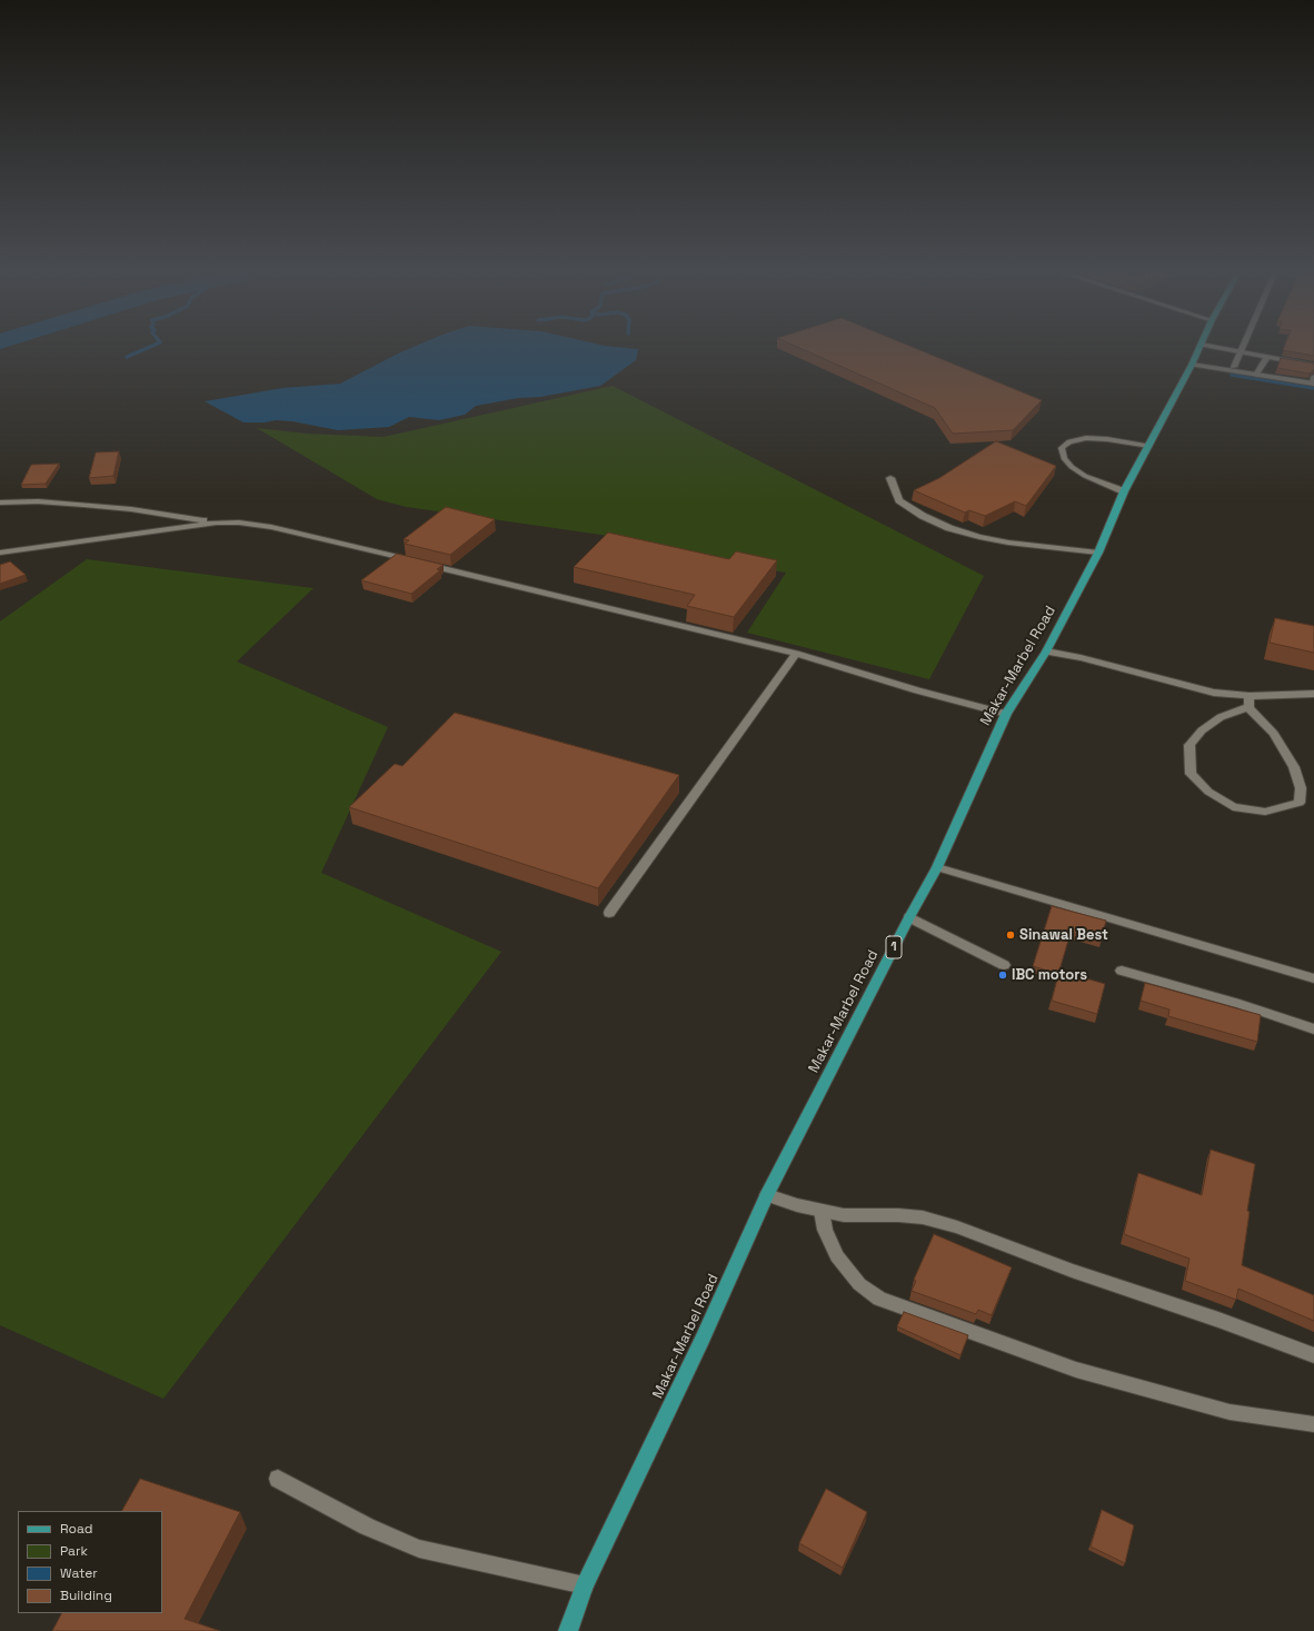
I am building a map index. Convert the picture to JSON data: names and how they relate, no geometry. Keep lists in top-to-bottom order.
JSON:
{
  "streets": {
    "main road": ["Makar-Marbel Road", "1"]
  },
  "places": ["Sinawal Best", "IBC motors"],
  "legend": [
    "Road",
    "Park",
    "Water",
    "Building"
  ]
}
